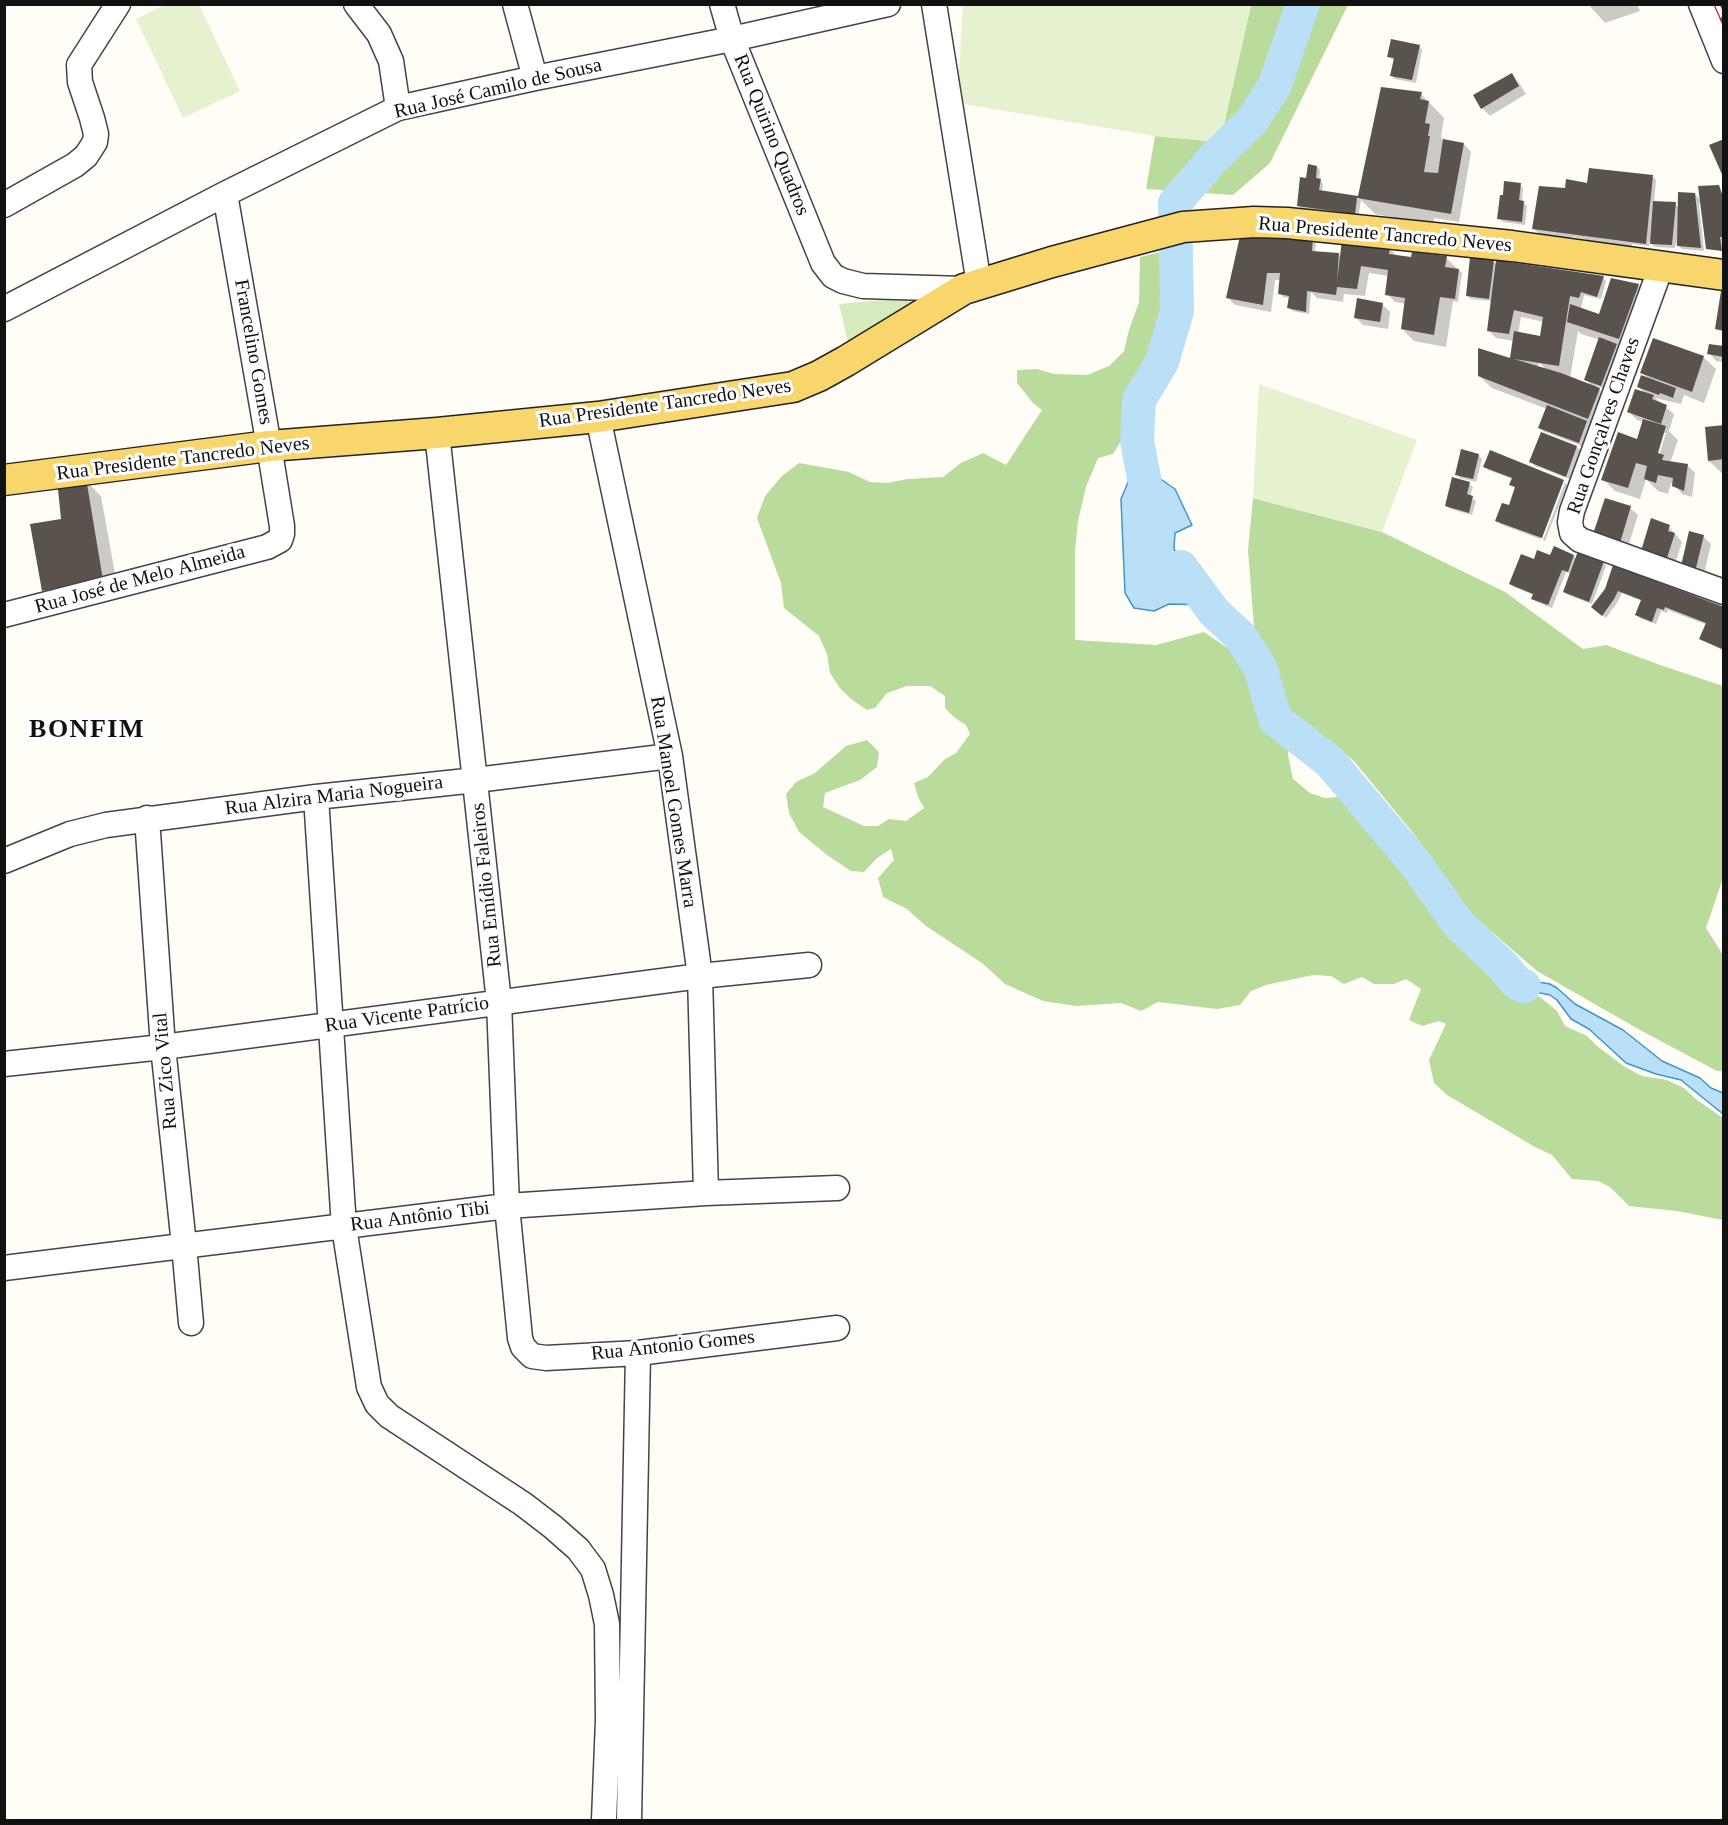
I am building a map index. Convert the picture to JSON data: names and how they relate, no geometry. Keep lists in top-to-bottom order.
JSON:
{
  "streets": {
    "main road": ["Rua Presidente Tancredo Neves"],
    "street": [
      "Rua José Camilo de Sousa",
      "Rua Quirino Quadros",
      "Francelino Gomes",
      "Rua Gonçalves Chaves",
      "Rua José de Melo Almeida",
      "Rua Alzira Maria Nogueira",
      "Rua Manoel Gomes Marra",
      "Rua Emídio Faleiros",
      "Rua Vicente Patrício",
      "Rua Zico Vital",
      "Rua Antônio Tibi",
      "Rua Antonio Gomes"
    ]
  },
  "crossings": [
    ["Rua José Camilo de Sousa", "Rua Quirino Quadros"],
    ["Rua José Camilo de Sousa", "Francelino Gomes"],
    ["Rua Quirino Quadros", "Rua Presidente Tancredo Neves"],
    ["Rua Presidente Tancredo Neves", "Francelino Gomes"],
    ["Rua Presidente Tancredo Neves", "Rua Gonçalves Chaves"],
    ["Rua Presidente Tancredo Neves", "Rua Manoel Gomes Marra"],
    ["Rua Presidente Tancredo Neves", "Rua Emídio Faleiros"],
    ["Francelino Gomes", "Rua José de Melo Almeida"],
    ["Rua Alzira Maria Nogueira", "Rua Manoel Gomes Marra"],
    ["Rua Alzira Maria Nogueira", "Rua Emídio Faleiros"],
    ["Rua Alzira Maria Nogueira", "Rua Zico Vital"],
    ["Rua Manoel Gomes Marra", "Rua Vicente Patrício"],
    ["Rua Manoel Gomes Marra", "Rua Antônio Tibi"],
    ["Rua Emídio Faleiros", "Rua Vicente Patrício"],
    ["Rua Emídio Faleiros", "Rua Antônio Tibi"],
    ["Rua Emídio Faleiros", "Rua Antonio Gomes"],
    ["Rua Vicente Patrício", "Rua Zico Vital"],
    ["Rua Zico Vital", "Rua Antônio Tibi"]
  ],
  "districts": ["BONFIM"]
}
